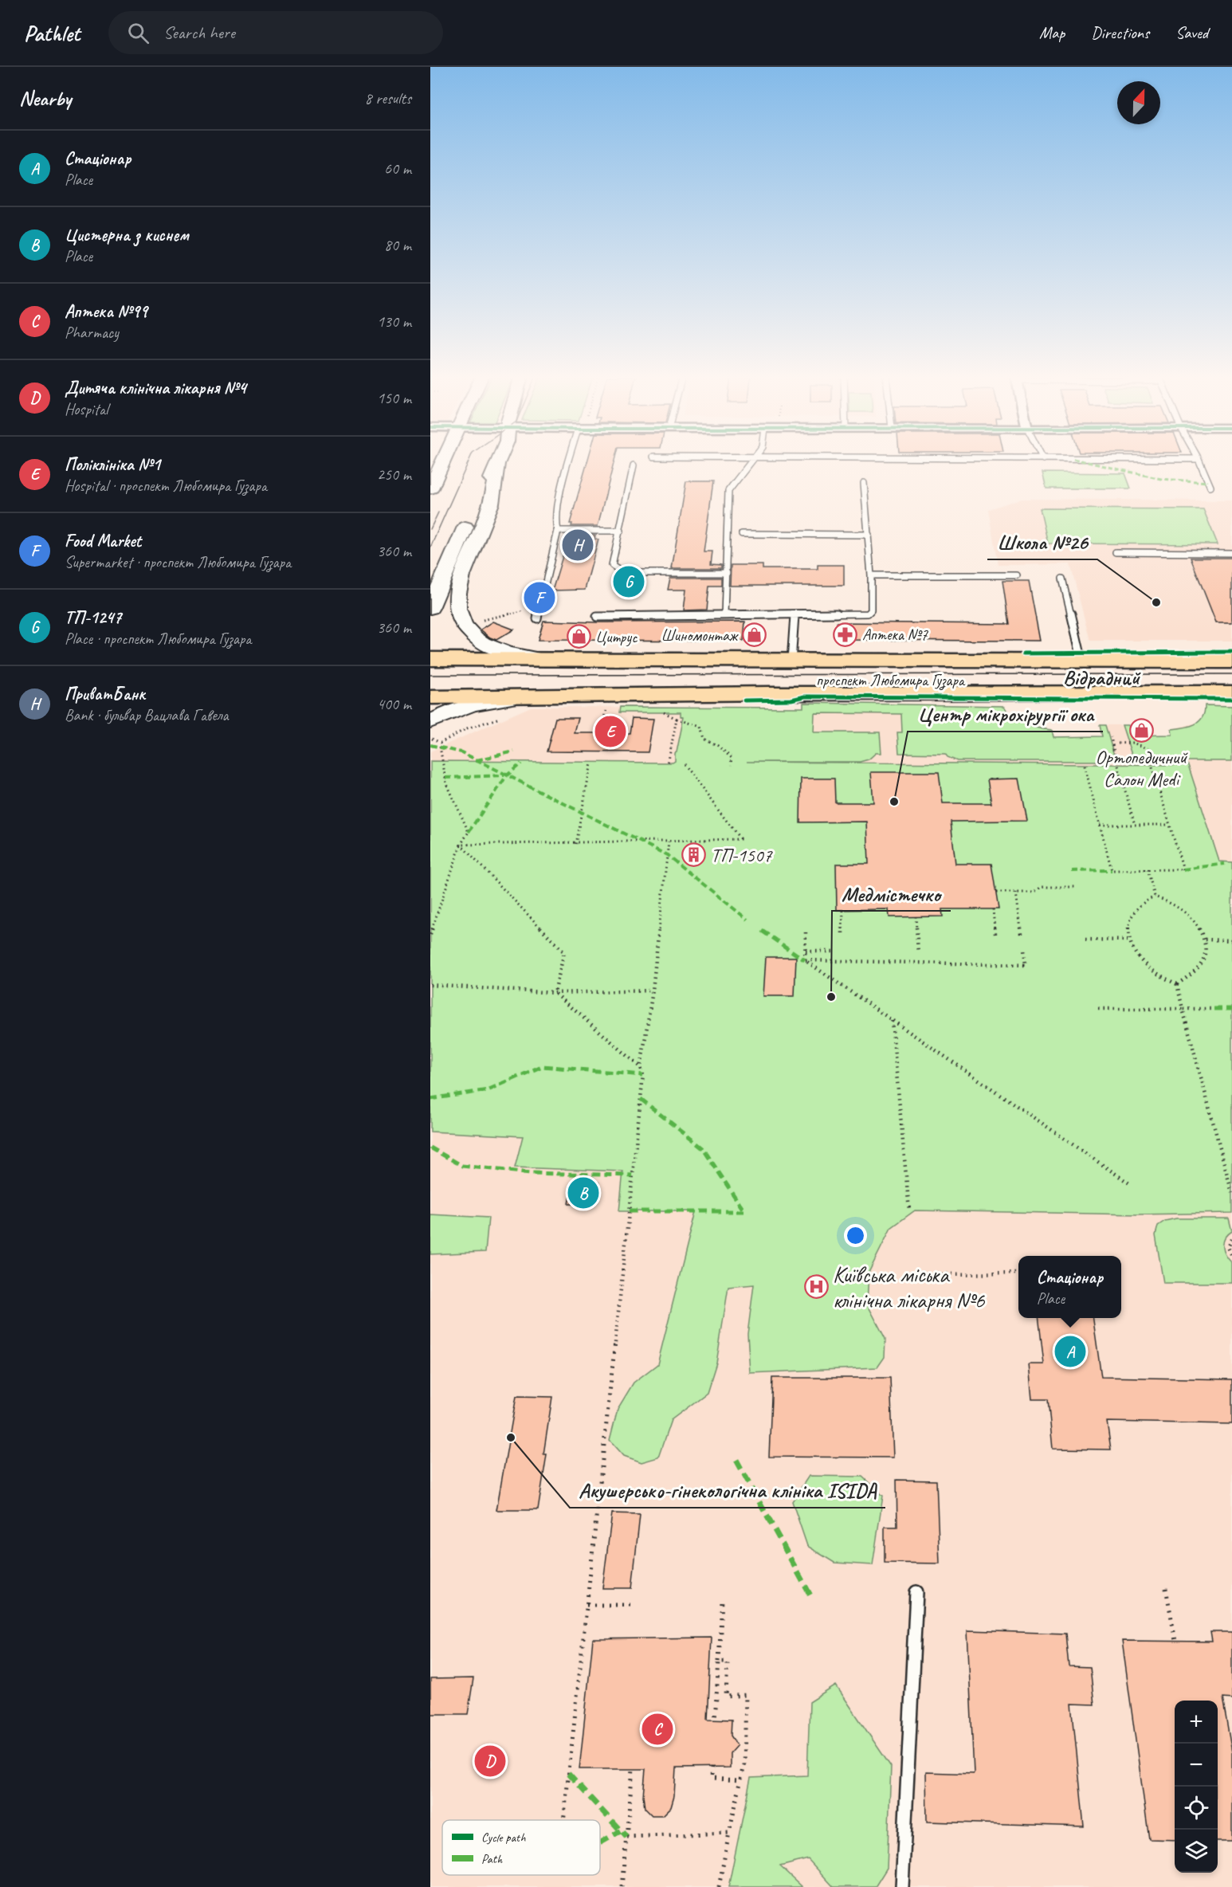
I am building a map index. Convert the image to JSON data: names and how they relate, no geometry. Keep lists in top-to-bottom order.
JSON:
{
  "streets": {
    "main road": ["проспект Любомира Гузара"]
  },
  "districts": ["Відрадний"],
  "places": {
    "other": [
      "Школа №26",
      "Центр мікрохірургії ока",
      "Медмістечко",
      "Акушерсько-гінекологічна клініка ISIDA"
    ],
    "pharmacy": ["Аптека №7"],
    "shop": ["Шиномонтаж", "Цитрус", "Ортопедичний Салон Medi"],
    "building": ["ТП-1507"],
    "hospital": ["Київська міська клінічна лікарня №6"]
  },
  "legend": ["Cycle path", "Path"],
  "north": "top",
  "page": {
    "header": "Pathlet",
    "search": "Search here",
    "nav": ["Map", "Directions", "Saved"],
    "heading": ["Nearby", "8 results"],
    "list": [
      {
        "mark": "A",
        "name": "Стаціонар",
        "note": "Place",
        "value": "60 m"
      },
      {
        "mark": "B",
        "name": "Цистерна з киснем",
        "note": "Place",
        "value": "80 m"
      },
      {
        "mark": "C",
        "name": "Аптека №99",
        "note": "Pharmacy",
        "value": "130 m"
      },
      {
        "mark": "D",
        "name": "Дитяча клінічна лікарня №4",
        "note": "Hospital",
        "value": "150 m"
      },
      {
        "mark": "E",
        "name": "Поліклініка №1",
        "note": "Hospital · проспект Любомира Гузара",
        "value": "250 m"
      },
      {
        "mark": "F",
        "name": "Food Market",
        "note": "Supermarket · проспект Любомира Гузара",
        "value": "360 m"
      },
      {
        "mark": "G",
        "name": "ТП-1247",
        "note": "Place · проспект Любомира Гузара",
        "value": "360 m"
      },
      {
        "mark": "H",
        "name": "ПриватБанк",
        "note": "Bank · бульвар Вацлава Гавела",
        "value": "400 m"
      }
    ],
    "pins": [
      "H",
      "G",
      "F",
      "E",
      "B",
      "A",
      "C",
      "D"
    ],
    "popup": ["Стаціонар", "Place"],
    "map_buttons": ["+", "−"]
  }
}
